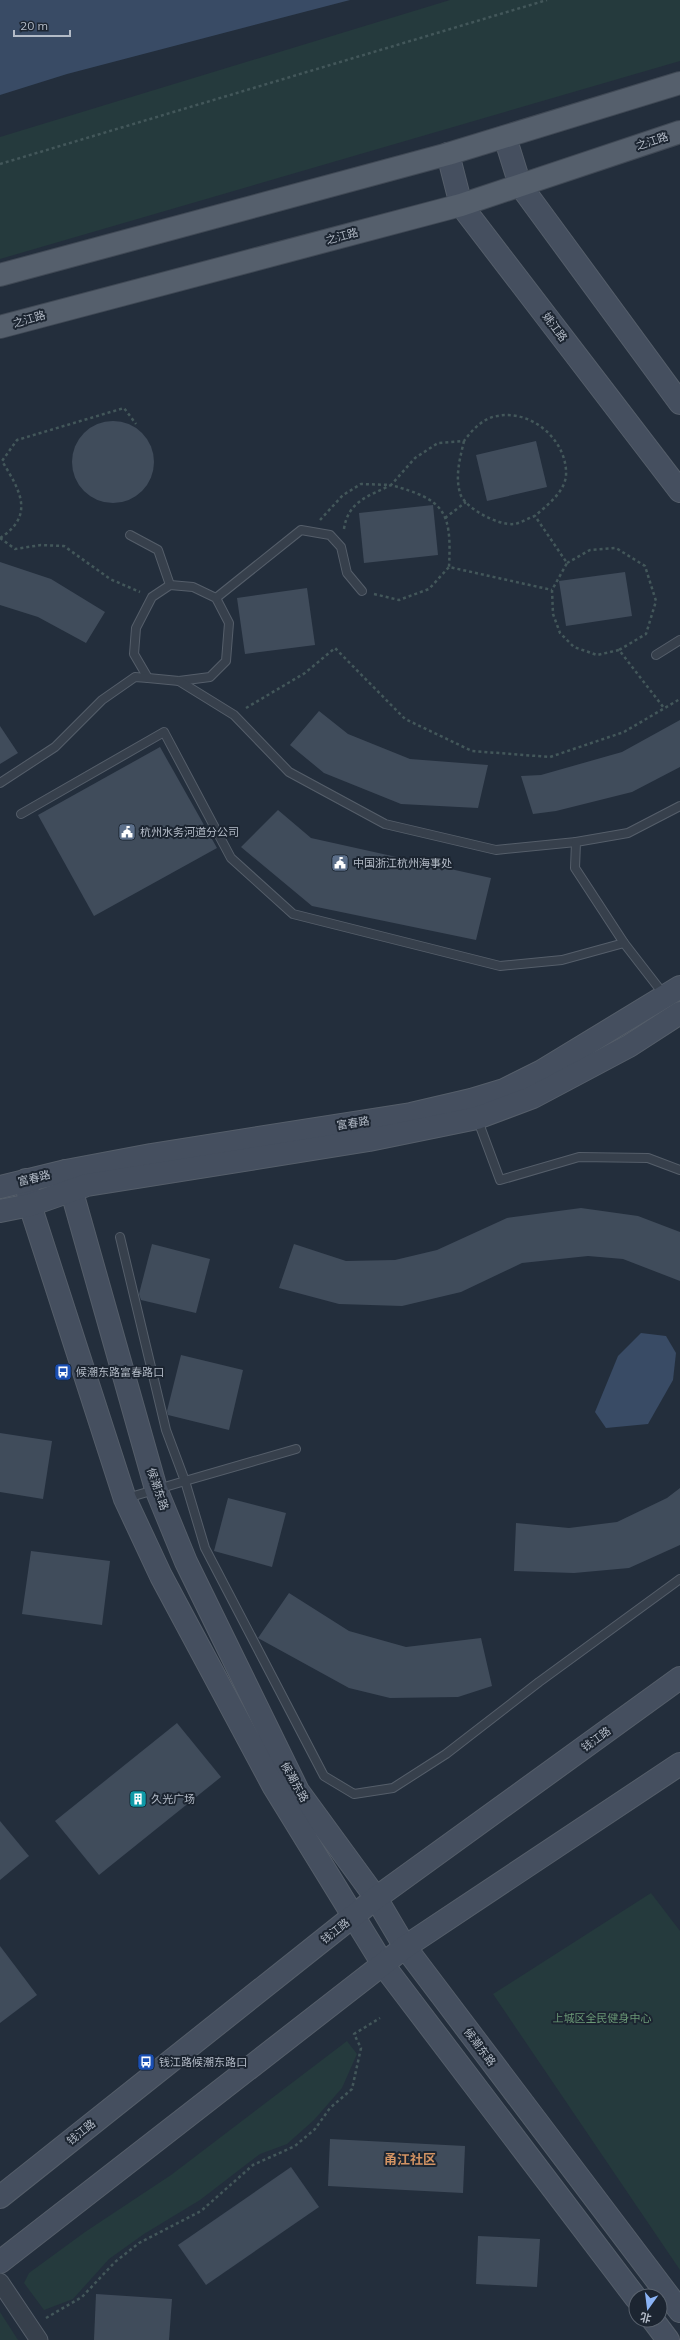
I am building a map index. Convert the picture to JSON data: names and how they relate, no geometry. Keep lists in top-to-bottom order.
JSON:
{
  "streets": {
    "main road": ["之江路"],
    "street": [
      "姚江路",
      "富春路",
      "候潮东路",
      "钱江路"
    ]
  },
  "crossings": [
    ["之江路", "姚江路"],
    ["富春路", "候潮东路"],
    ["候潮东路", "钱江路"]
  ],
  "districts": ["甬江社区"],
  "parks": ["上城区全民健身中心"],
  "places": {
    "public building": ["杭州水务河道分公司", "中国浙江杭州海事处"],
    "bus stop": ["候潮东路富春路口", "钱江路候潮东路口"],
    "building": ["久光广场"]
  },
  "scale_bar": "20 m",
  "north": "bottom"
}
